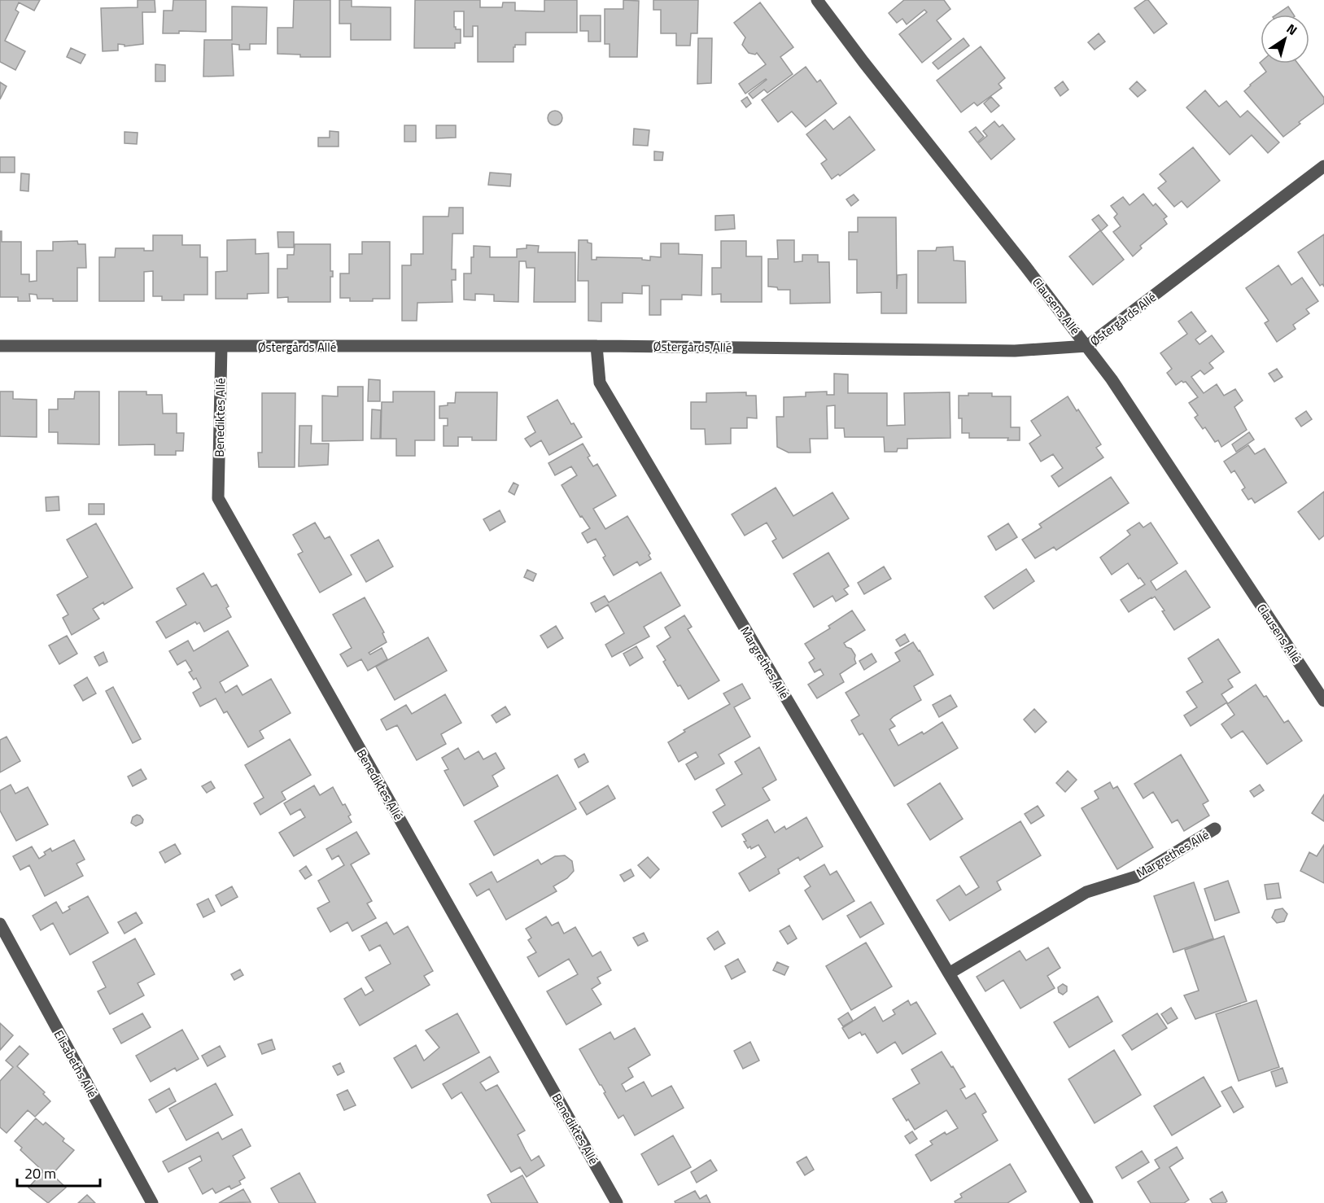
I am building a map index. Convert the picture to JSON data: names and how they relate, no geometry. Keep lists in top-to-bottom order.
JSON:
{
  "streets": {
    "street": [
      "Clausens Allé",
      "Østergårds Allé",
      "Benediktes Allé",
      "Margrethes Allé",
      "Elisabeths Allé"
    ]
  },
  "crossings": [
    ["Clausens Allé", "Østergårds Allé"],
    ["Østergårds Allé", "Benediktes Allé"],
    ["Østergårds Allé", "Margrethes Allé"]
  ],
  "scale_bar": "20 m",
  "north": "top right"
}
